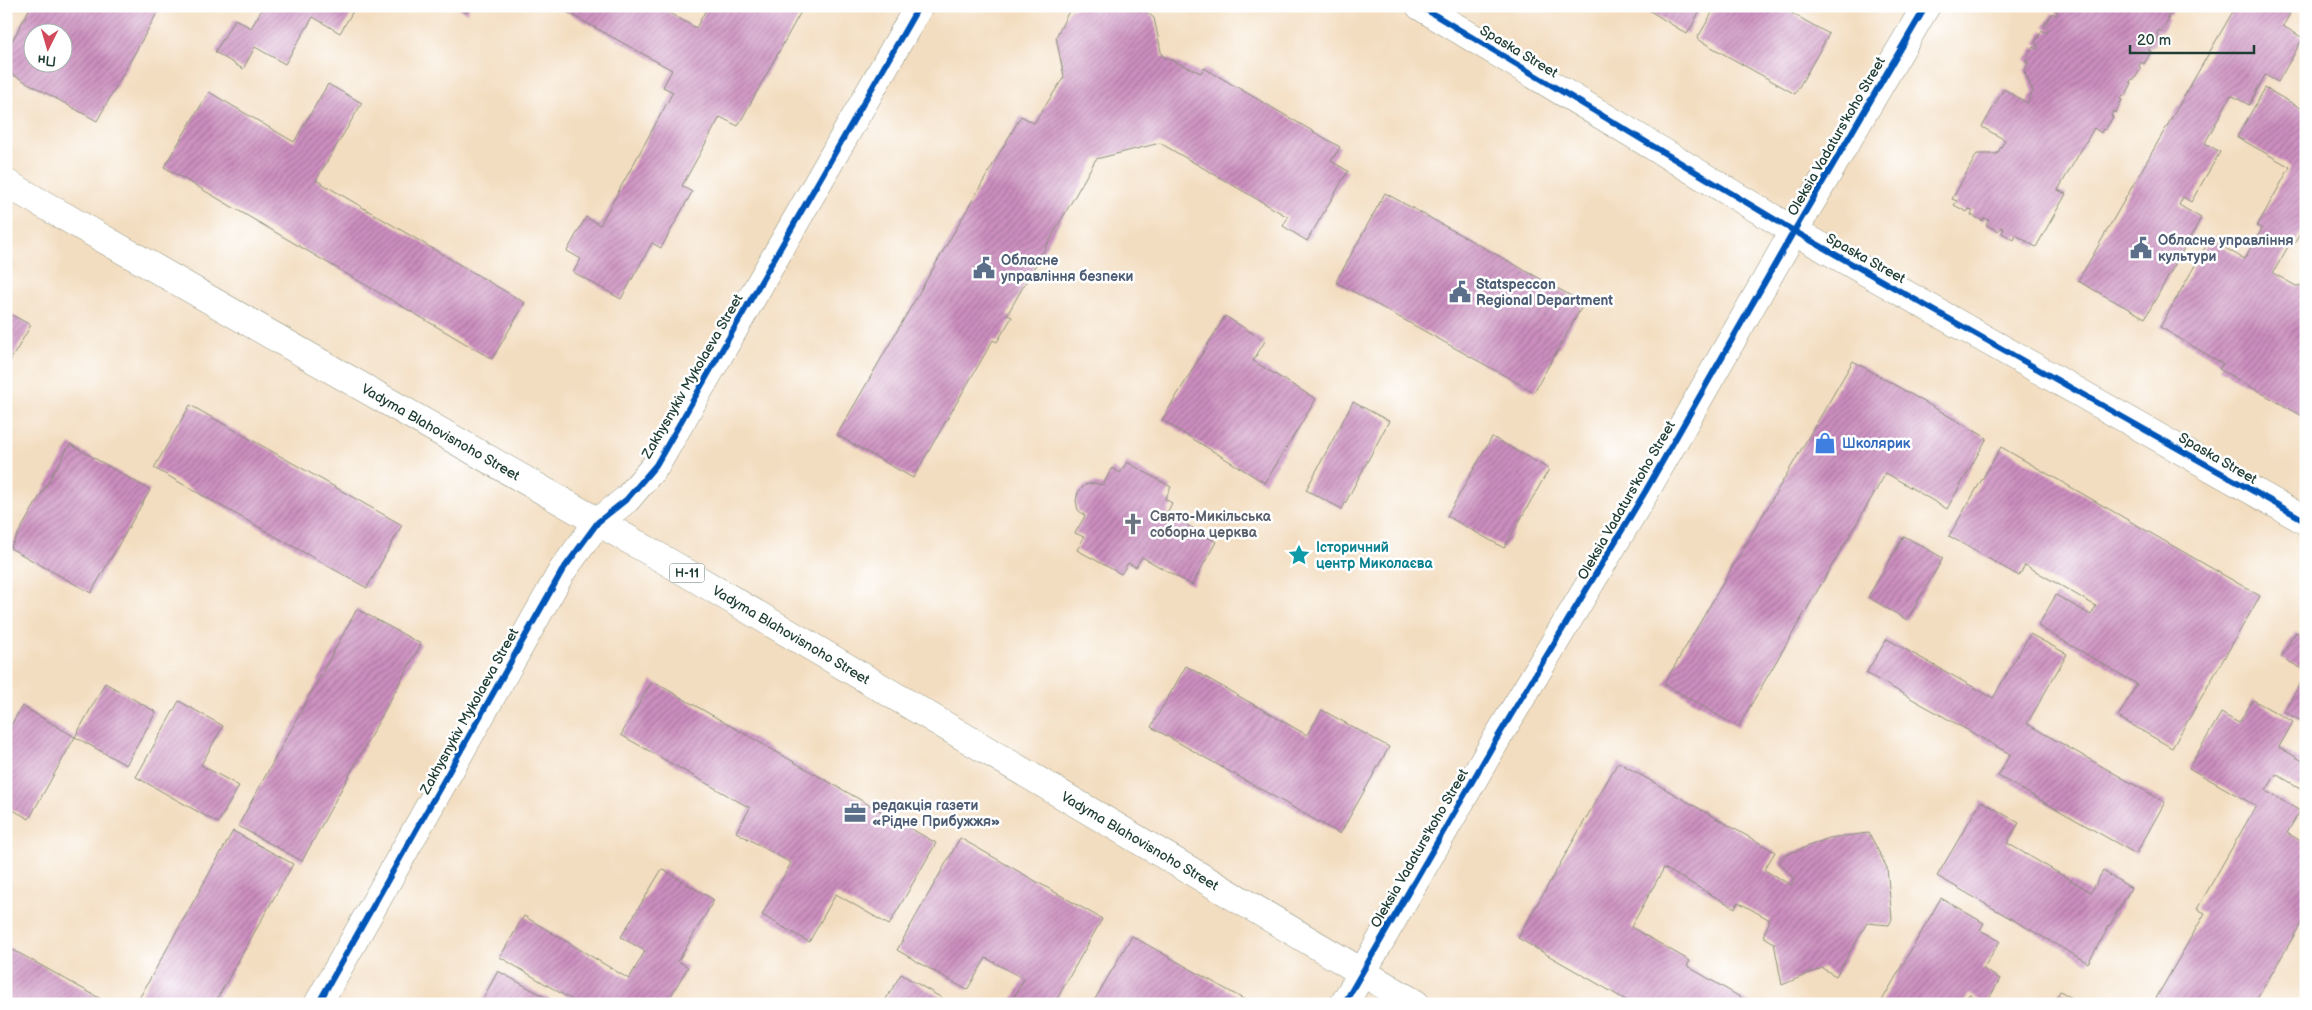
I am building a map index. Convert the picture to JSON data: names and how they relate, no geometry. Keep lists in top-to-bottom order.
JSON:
{
  "streets": {
    "street": [
      "Spaska Street",
      "Oleksia Vadaturs'koho Street",
      "Zakhysnykiv Mykolaeva Street",
      "Vadyma Blahovisnoho Street",
      "Н-11"
    ]
  },
  "crossings": [
    ["Spaska Street", "Oleksia Vadaturs'koho Street"],
    ["Oleksia Vadaturs'koho Street", "Vadyma Blahovisnoho Street"],
    ["Zakhysnykiv Mykolaeva Street", "Vadyma Blahovisnoho Street"]
  ],
  "places": {
    "public building": ["Обласне управління культури", "Обласне управління безпеки", "Statspeccon Regional Department"],
    "shop": ["Школярик"],
    "church": ["Свято-Микільська соборна церква"],
    "place": ["Історичний центр Миколаєва"],
    "office": ["редакція газети «Рідне Прибужжя»"]
  },
  "scale_bar": "20 m",
  "north": "bottom"
}
